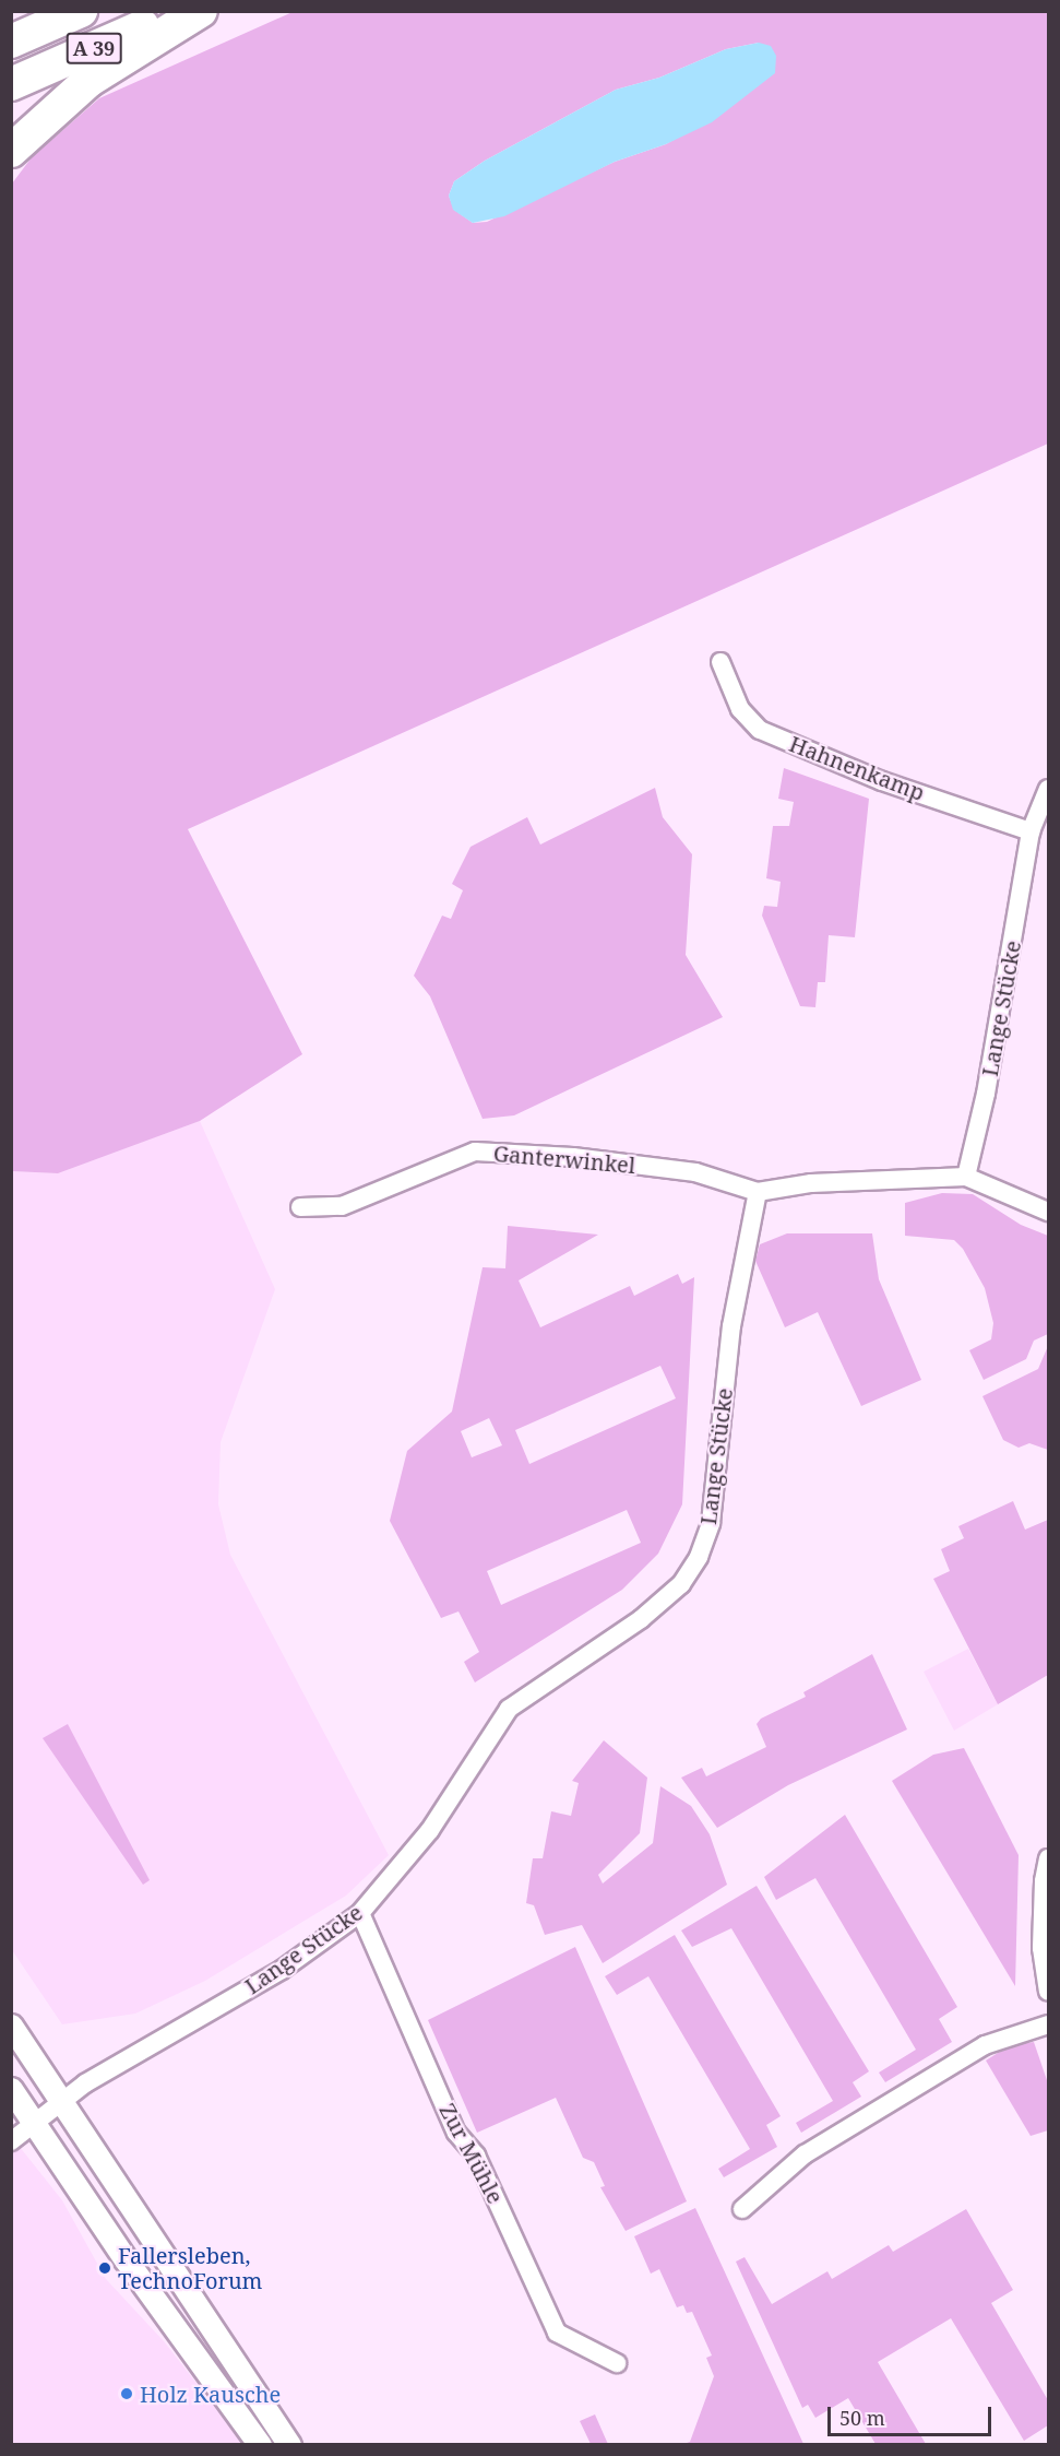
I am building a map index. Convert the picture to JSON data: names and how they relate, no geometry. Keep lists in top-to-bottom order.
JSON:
{
  "streets": {
    "highway": ["A 39"],
    "street": [
      "Hahnenkamp",
      "Lange Stücke",
      "Ganterwinkel",
      "Zur Mühle"
    ]
  },
  "crossings": [
    ["Hahnenkamp", "Lange Stücke"],
    ["Lange Stücke", "Ganterwinkel"],
    ["Lange Stücke", "Zur Mühle"]
  ],
  "places": ["Fallersleben, TechnoForum", "Holz Kausche"],
  "scale_bar": "50 m"
}
